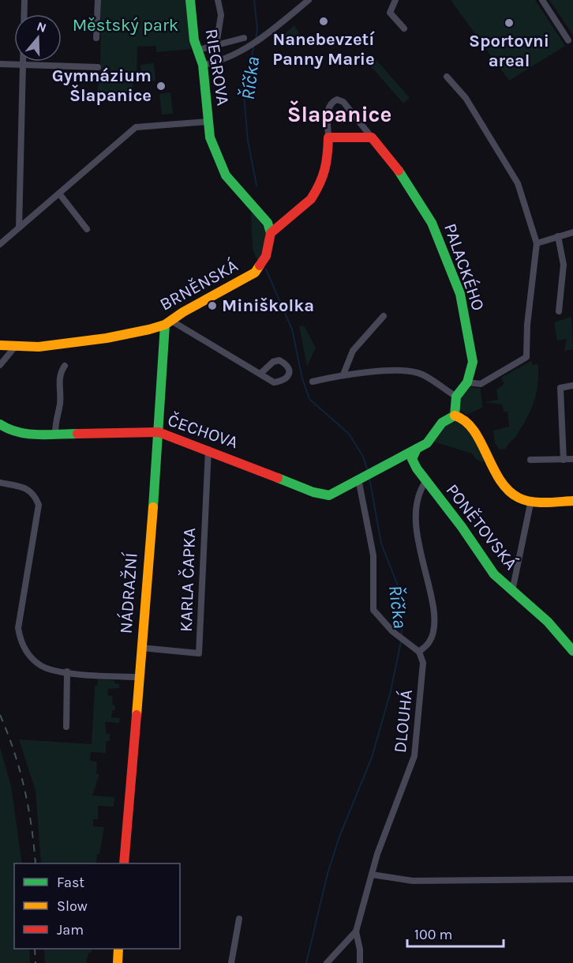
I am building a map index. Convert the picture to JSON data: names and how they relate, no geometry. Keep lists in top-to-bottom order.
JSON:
{
  "streets": {
    "street": [
      "RIEGROVA",
      "PALACKÉHO",
      "BRNĚNSKÁ",
      "ČECHOVA",
      "PONĚTOVSKÁ",
      "KARLA ČAPKA",
      "NÁDRAŽNÍ",
      "DLOUHÁ"
    ]
  },
  "crossings": [
    ["RIEGROVA", "BRNĚNSKÁ"],
    ["BRNĚNSKÁ", "NÁDRAŽNÍ"],
    ["ČECHOVA", "KARLA ČAPKA"],
    ["ČECHOVA", "NÁDRAŽNÍ"],
    ["KARLA ČAPKA", "NÁDRAŽNÍ"]
  ],
  "districts": ["Šlapanice"],
  "water": ["Říčka"],
  "parks": ["Městský park"],
  "places": [
    "Nanebevzetí Panny Marie",
    "Sportovni areal",
    "Gymnázium Šlapanice",
    "Miniškolka"
  ],
  "legend": ["Fast", "Slow", "Jam"],
  "scale_bar": "100 m",
  "north": "top"
}
